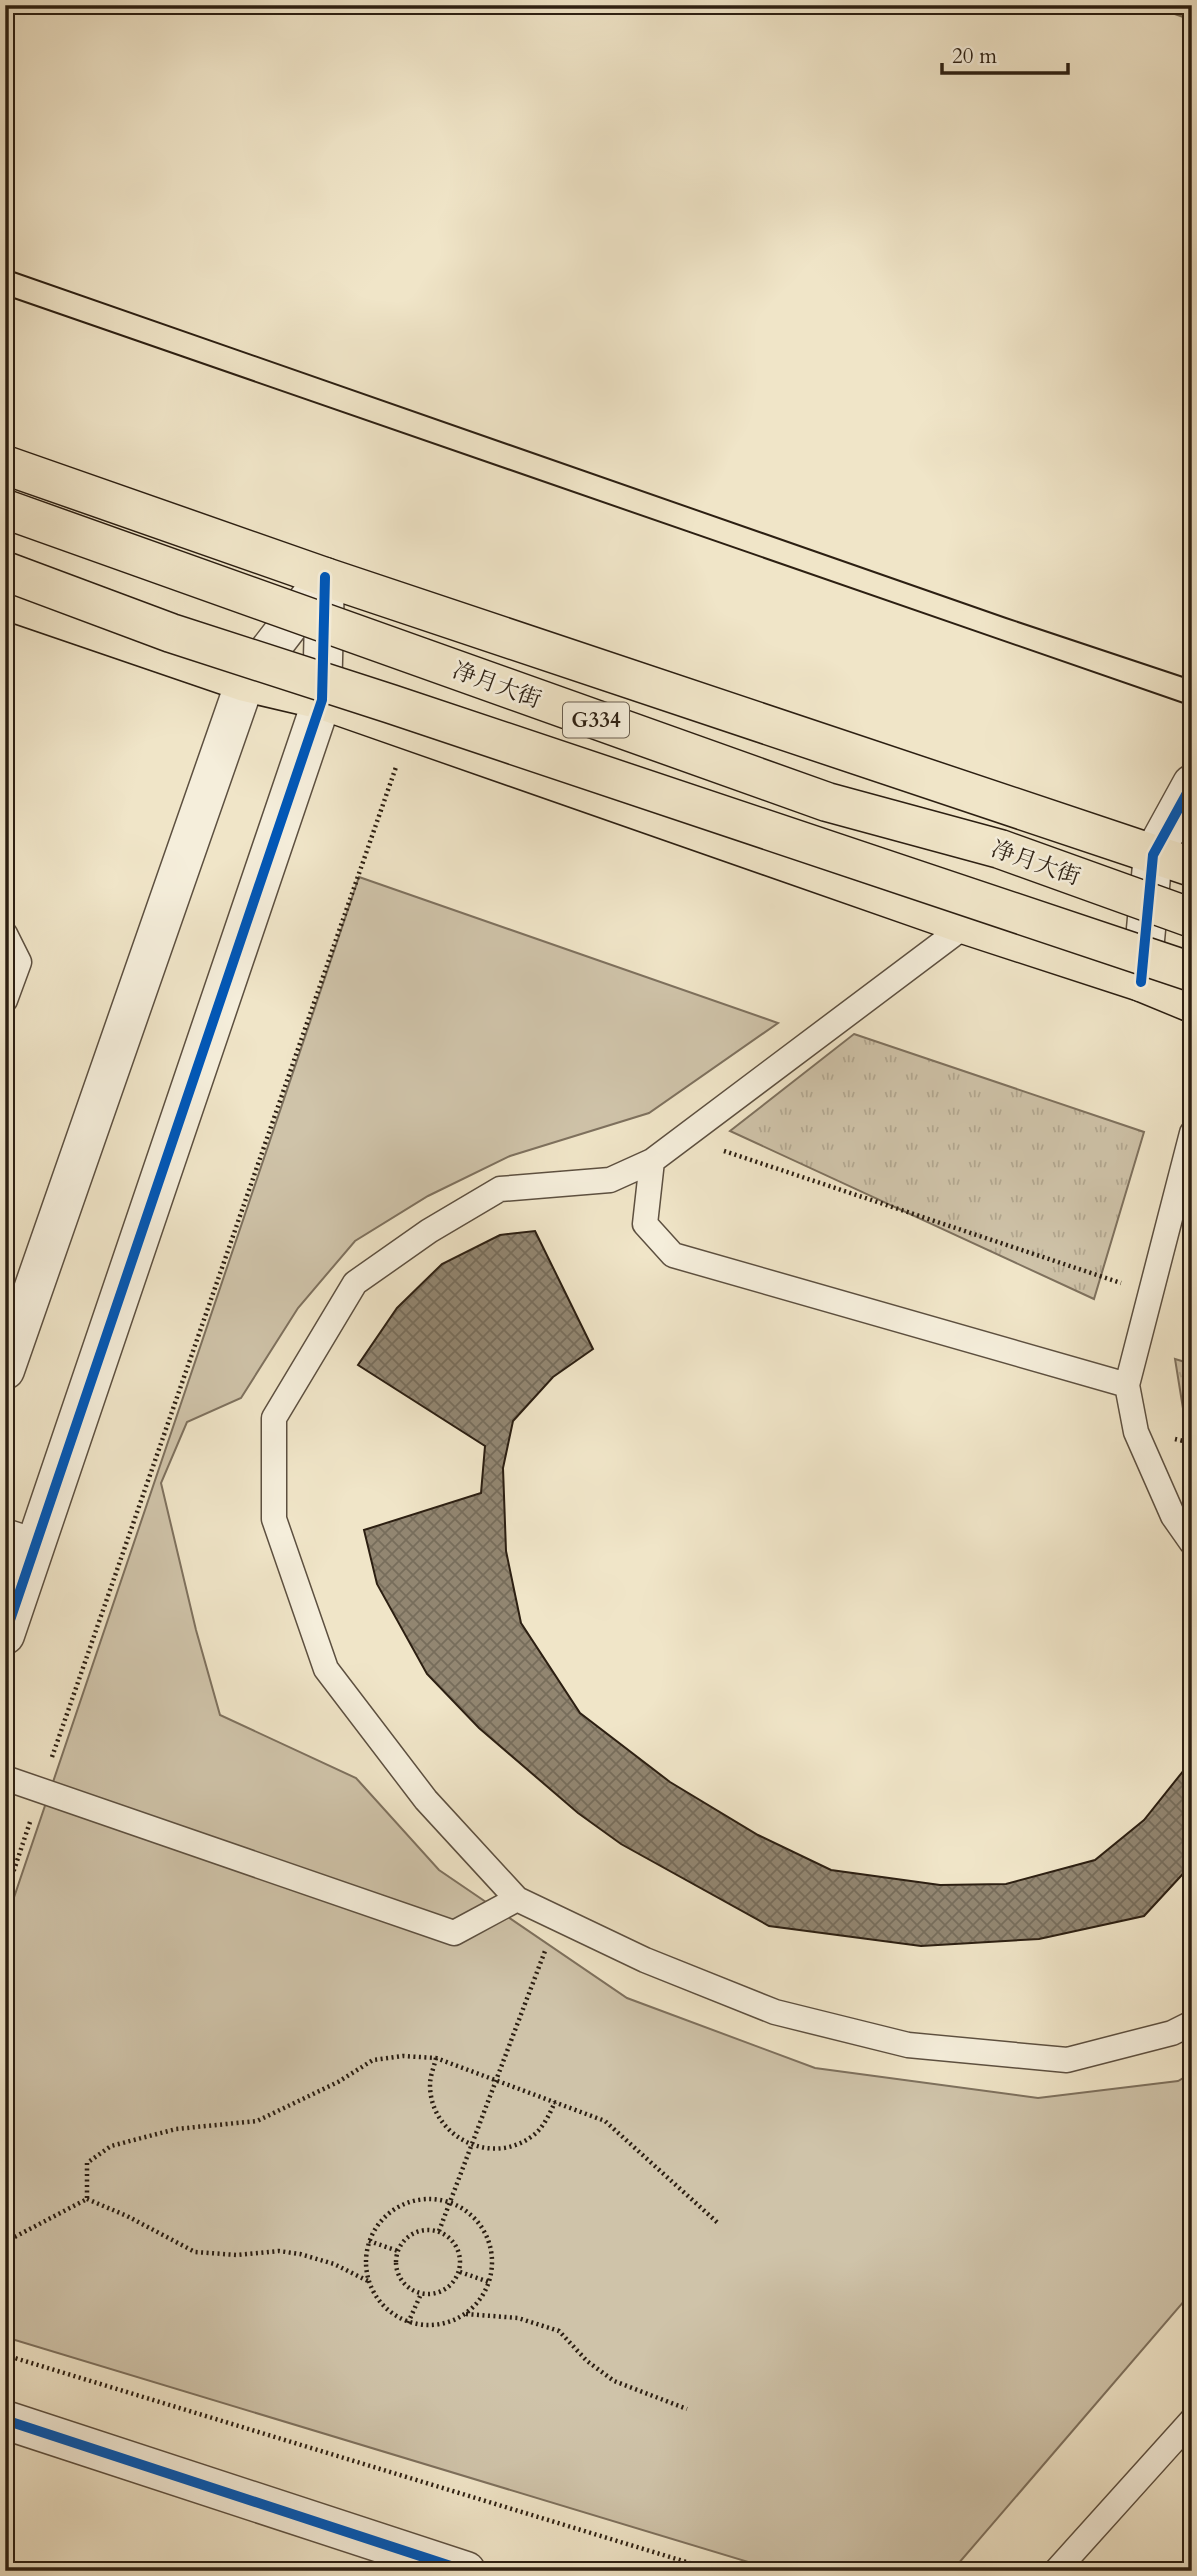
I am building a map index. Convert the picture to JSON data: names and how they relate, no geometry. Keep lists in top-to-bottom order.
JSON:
{
  "streets": {
    "main road": ["净月大街", "G334"]
  },
  "scale_bar": "20 m"
}
